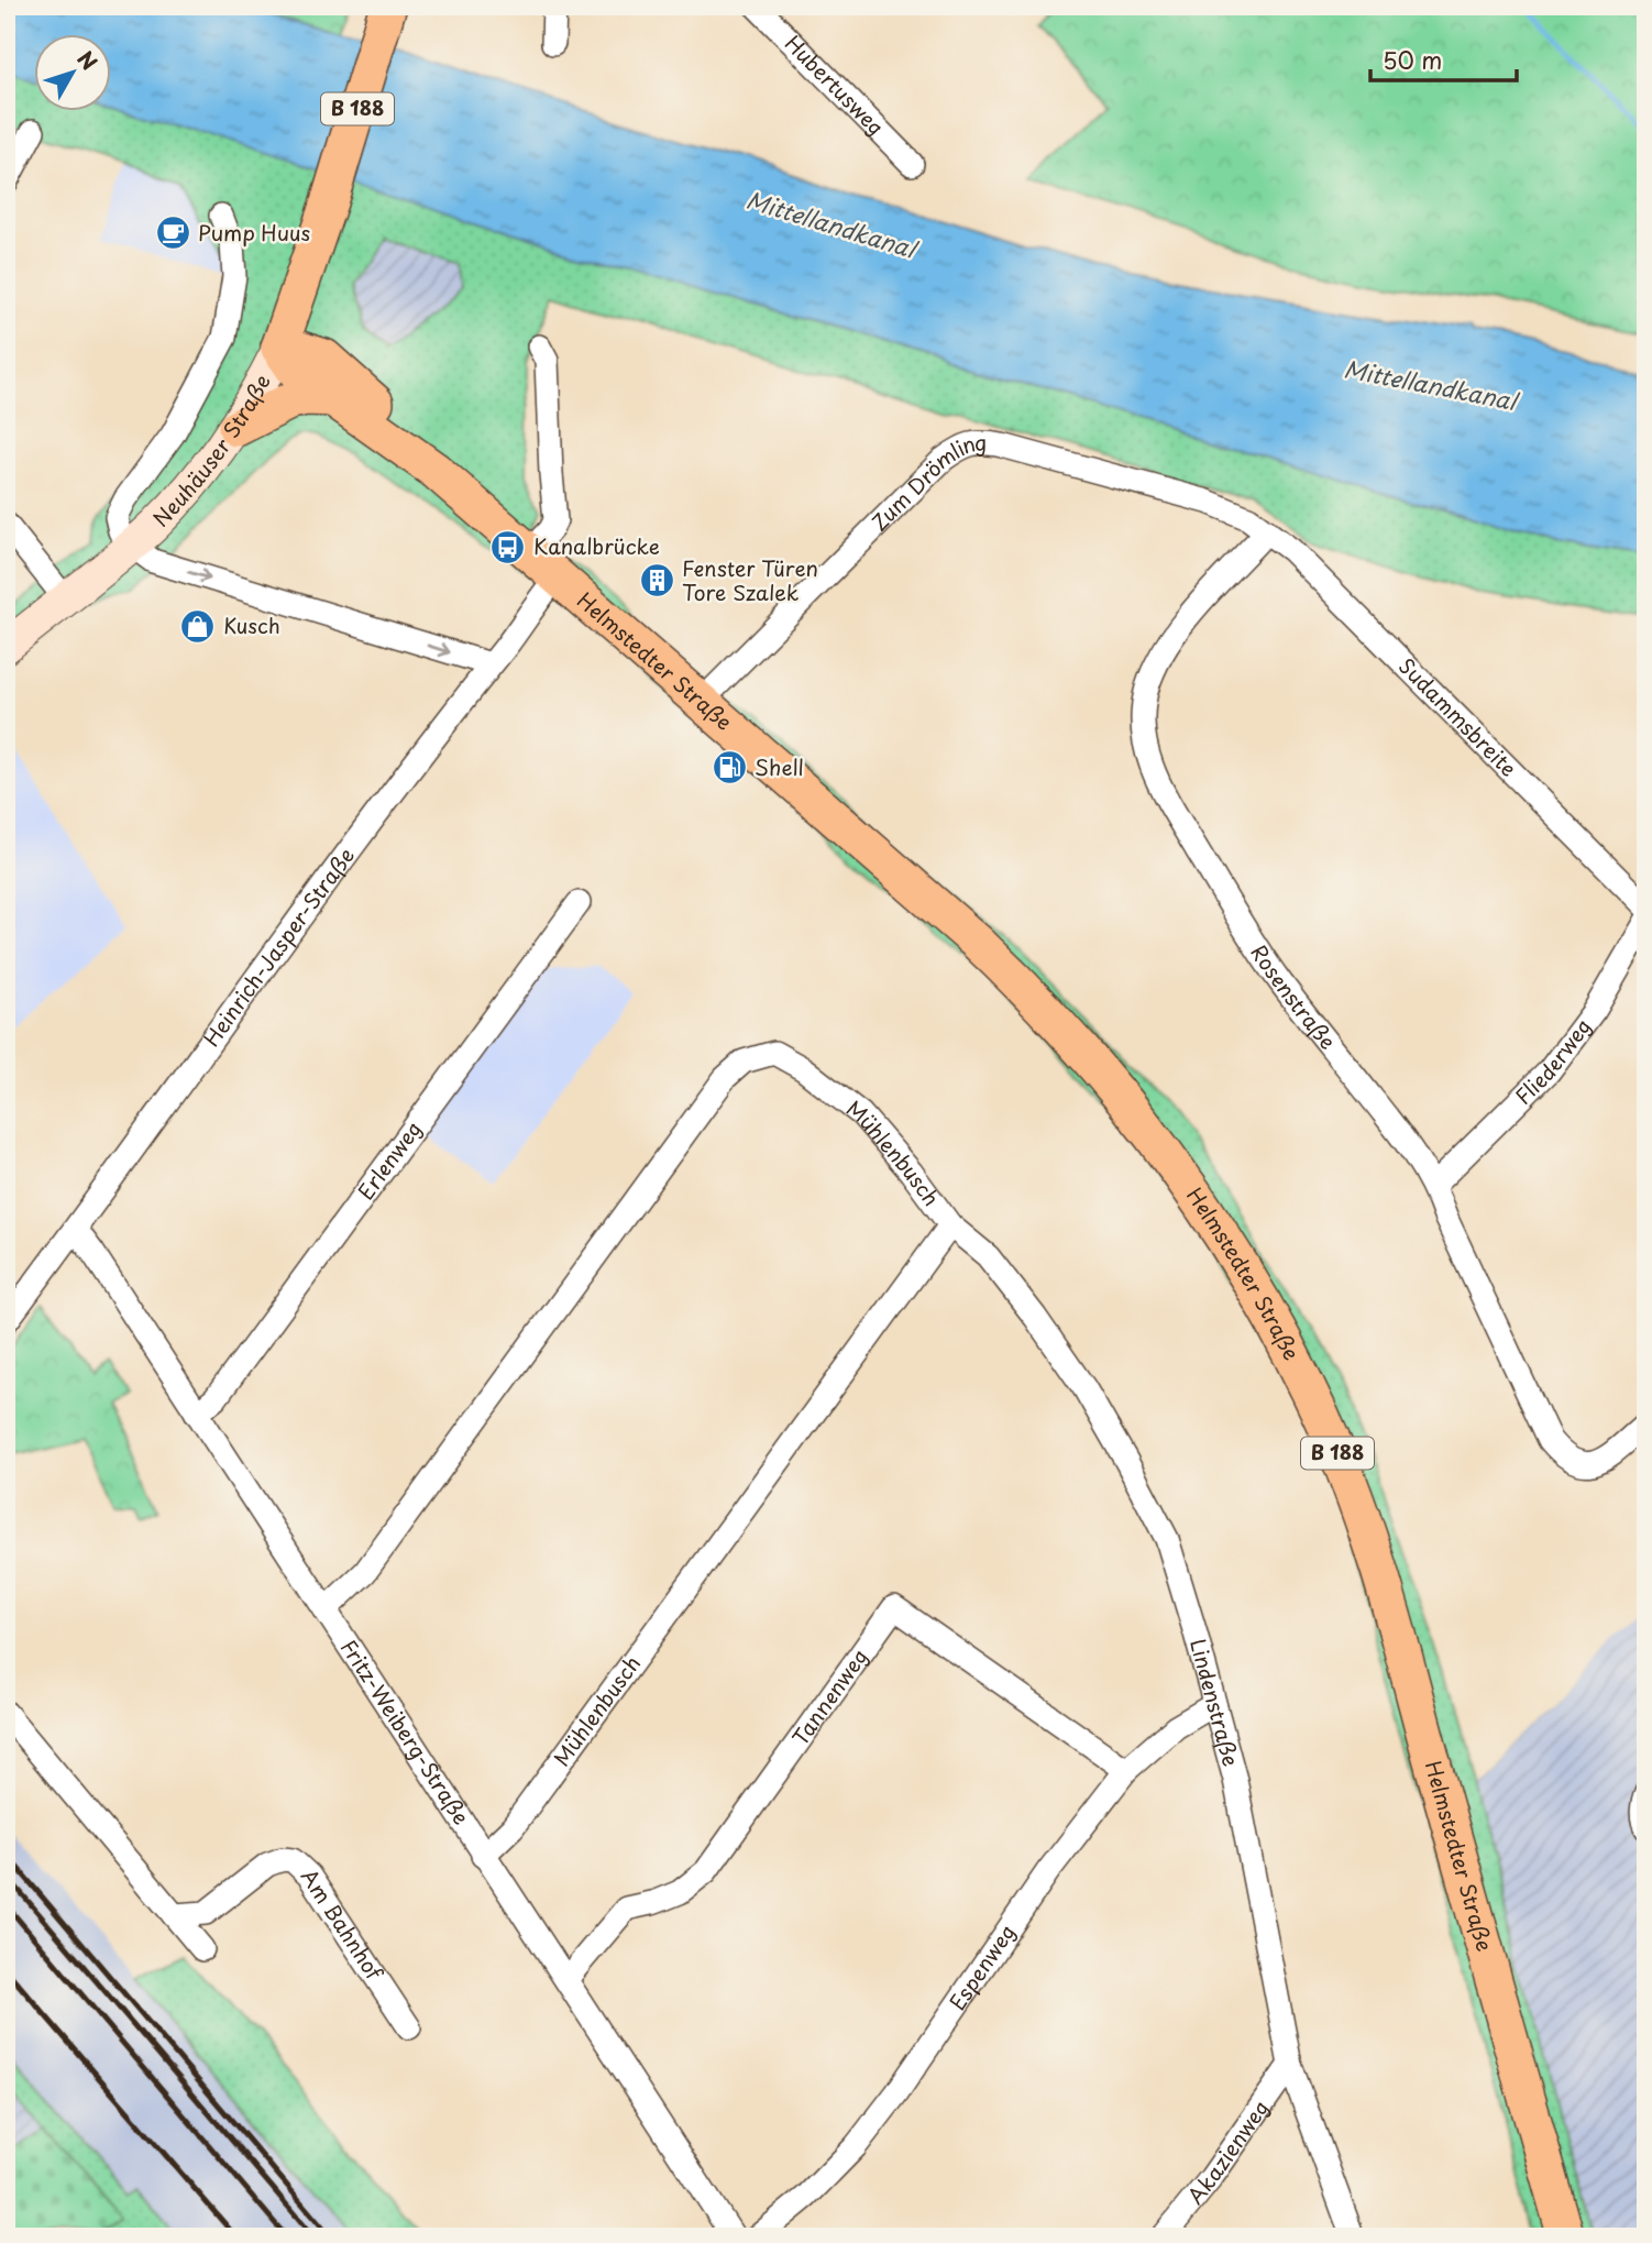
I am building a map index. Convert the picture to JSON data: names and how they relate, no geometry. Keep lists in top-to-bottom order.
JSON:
{
  "streets": {
    "main road": ["B 188", "Neuhäuser Straße", "Helmstedter Straße"],
    "street": [
      "Hubertusweg",
      "Zum Drömling",
      "Sudammsbreite",
      "Heinrich-Jasper-Straße",
      "Rosenstraße",
      "Fliederweg",
      "Mühlenbusch",
      "Erlenweg",
      "Tannenweg",
      "Lindenstraße",
      "Fritz-Weiberg-Straße",
      "Am Bahnhof",
      "Espenweg",
      "Akazienweg"
    ]
  },
  "crossings": [
    ["B 188", "Neuhäuser Straße"],
    ["B 188", "Helmstedter Straße"],
    ["Neuhäuser Straße", "Helmstedter Straße"],
    ["Zum Drömling", "Helmstedter Straße"],
    ["Zum Drömling", "Sudammsbreite"],
    ["Zum Drömling", "Rosenstraße"],
    ["Helmstedter Straße", "Heinrich-Jasper-Straße"],
    ["Sudammsbreite", "Rosenstraße"],
    ["Heinrich-Jasper-Straße", "Fritz-Weiberg-Straße"],
    ["Rosenstraße", "Fliederweg"],
    ["Mühlenbusch", "Lindenstraße"],
    ["Mühlenbusch", "Fritz-Weiberg-Straße"],
    ["Erlenweg", "Fritz-Weiberg-Straße"],
    ["Tannenweg", "Fritz-Weiberg-Straße"],
    ["Tannenweg", "Espenweg"],
    ["Lindenstraße", "Espenweg"],
    ["Lindenstraße", "Akazienweg"]
  ],
  "water": ["Mittellandkanal"],
  "places": {
    "cafe": ["Pump Huus"],
    "bus stop": ["Kanalbrücke"],
    "building": ["Fenster Türen Tore Szalek"],
    "shop": ["Kusch"],
    "fuel station": ["Shell"]
  },
  "scale_bar": "50 m",
  "north": "top right"
}
